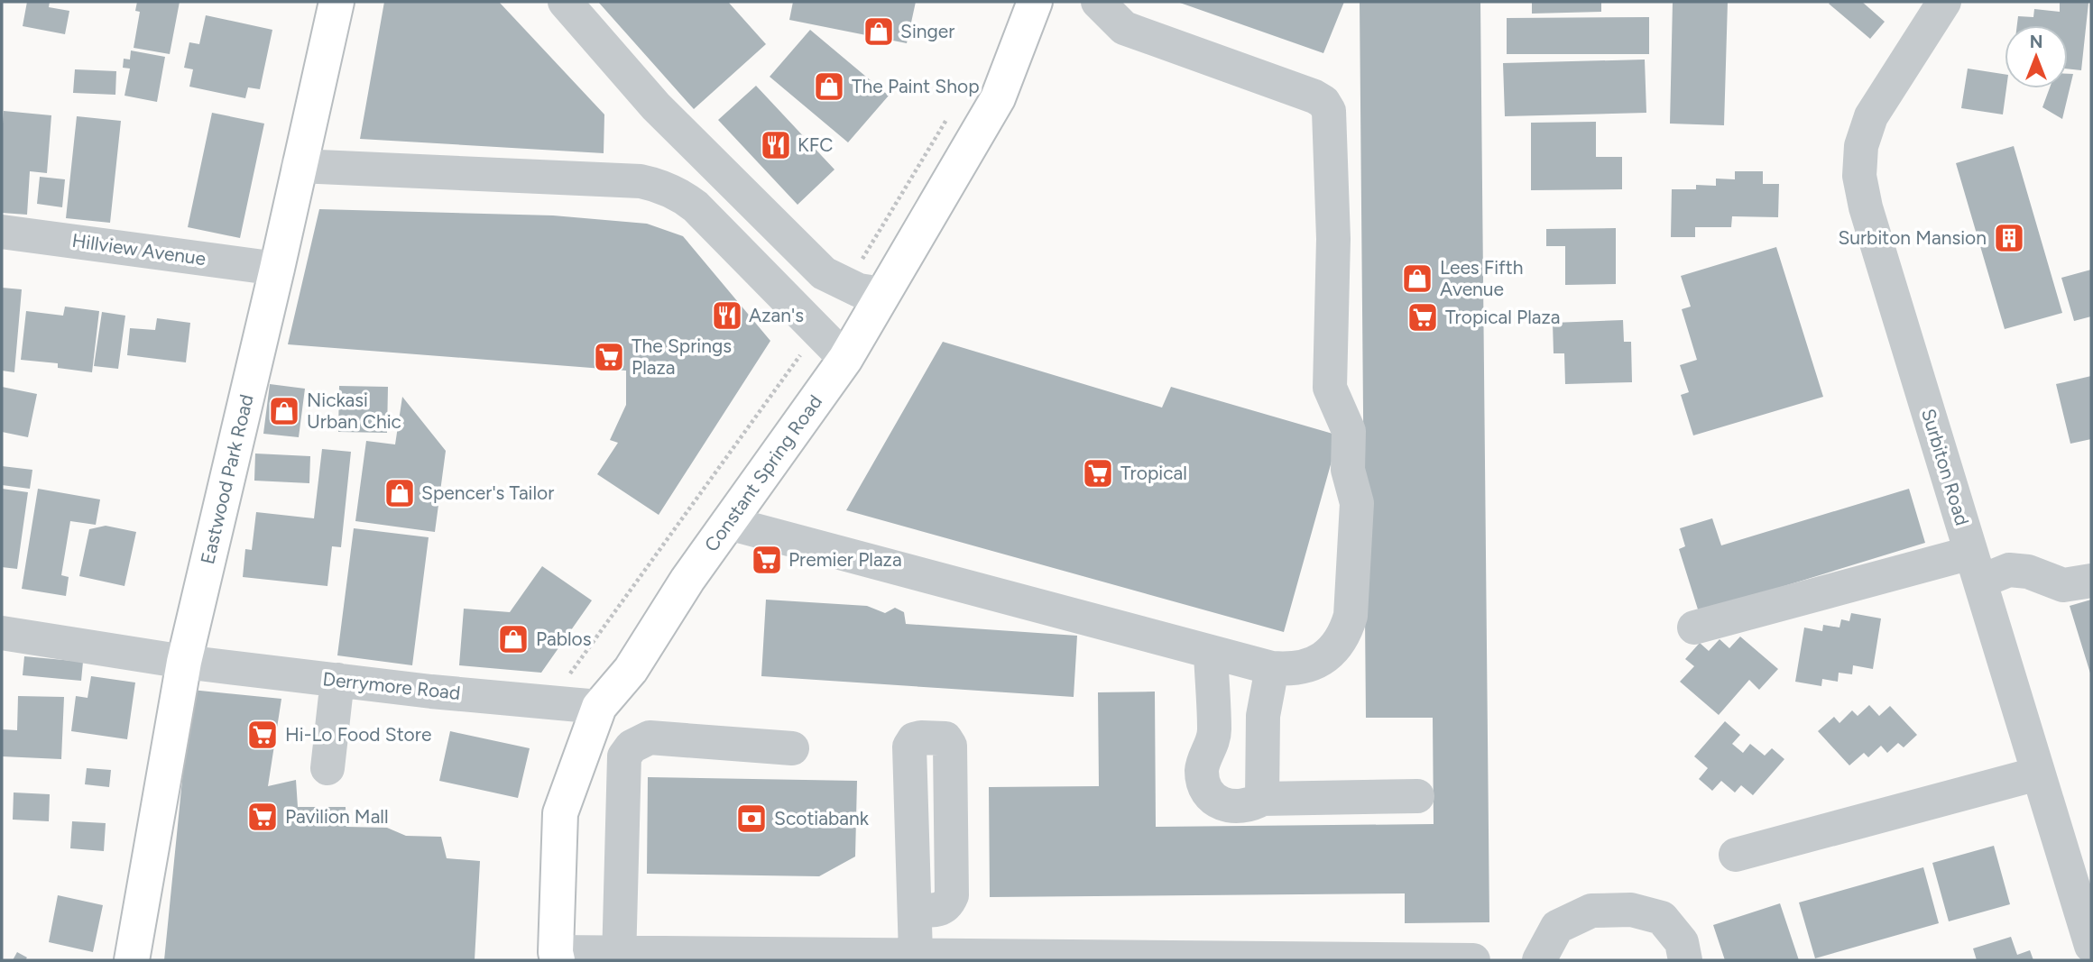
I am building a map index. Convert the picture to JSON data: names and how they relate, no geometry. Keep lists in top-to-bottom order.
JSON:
{
  "streets": {
    "main road": ["Constant Spring Road", "Eastwood Park Road"],
    "street": ["Hillview Avenue", "Surbiton Road", "Derrymore Road"]
  },
  "crossings": [
    ["Hillview Avenue", "Eastwood Park Road"],
    ["Constant Spring Road", "Derrymore Road"],
    ["Eastwood Park Road", "Derrymore Road"]
  ],
  "places": {
    "shop": [
      "Singer",
      "The Paint Shop",
      "Lees Fifth Avenue",
      "Nickasi Urban Chic",
      "Spencer's Tailor",
      "Pablos"
    ],
    "restaurant": ["KFC", "Azan's"],
    "building": ["Surbiton Mansion"],
    "supermarket": [
      "Tropical Plaza",
      "The Springs Plaza",
      "Tropical",
      "Premier Plaza",
      "Hi-Lo Food Store",
      "Pavilion Mall"
    ],
    "bank": ["Scotiabank"]
  },
  "north": "top"
}
